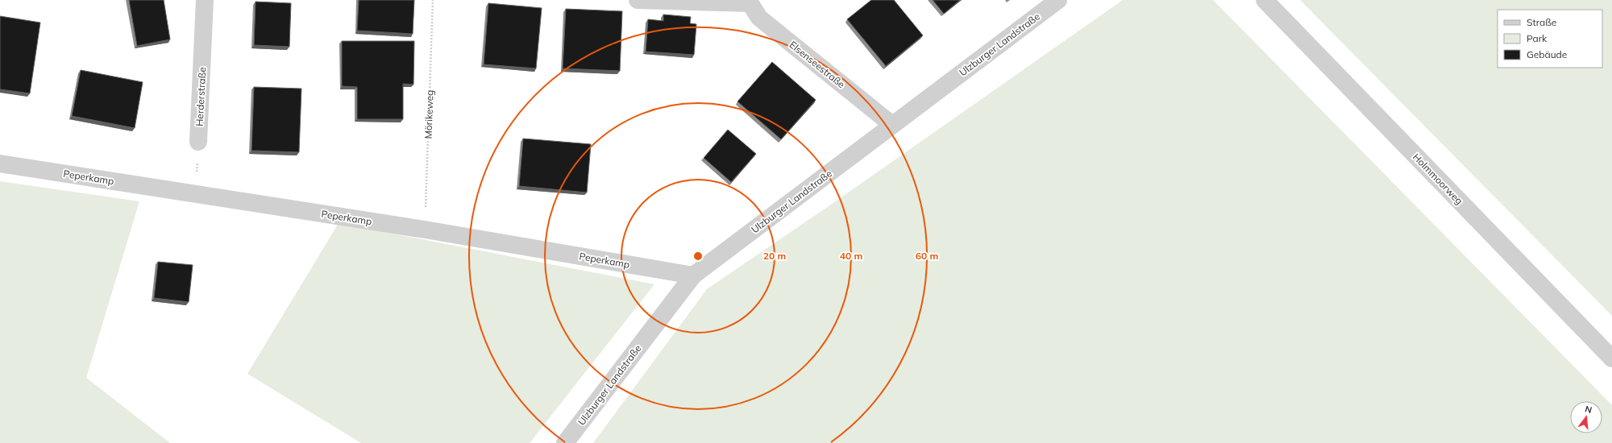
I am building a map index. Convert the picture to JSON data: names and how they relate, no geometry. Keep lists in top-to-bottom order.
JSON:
{
  "streets": {
    "street": [
      "Ulzburger Landstraße",
      "Elsenseestraße",
      "Herderstraße",
      "Peperkamp",
      "Holmmoorweg"
    ],
    "path": ["Mörikeweg"]
  },
  "crossings": [
    ["Ulzburger Landstraße", "Elsenseestraße"],
    ["Ulzburger Landstraße", "Peperkamp"],
    ["Mörikeweg", "Peperkamp"]
  ],
  "legend": ["Straße", "Park", "Gebäude"],
  "north": "top",
  "rings": ["20 m", "40 m", "60 m"]
}
